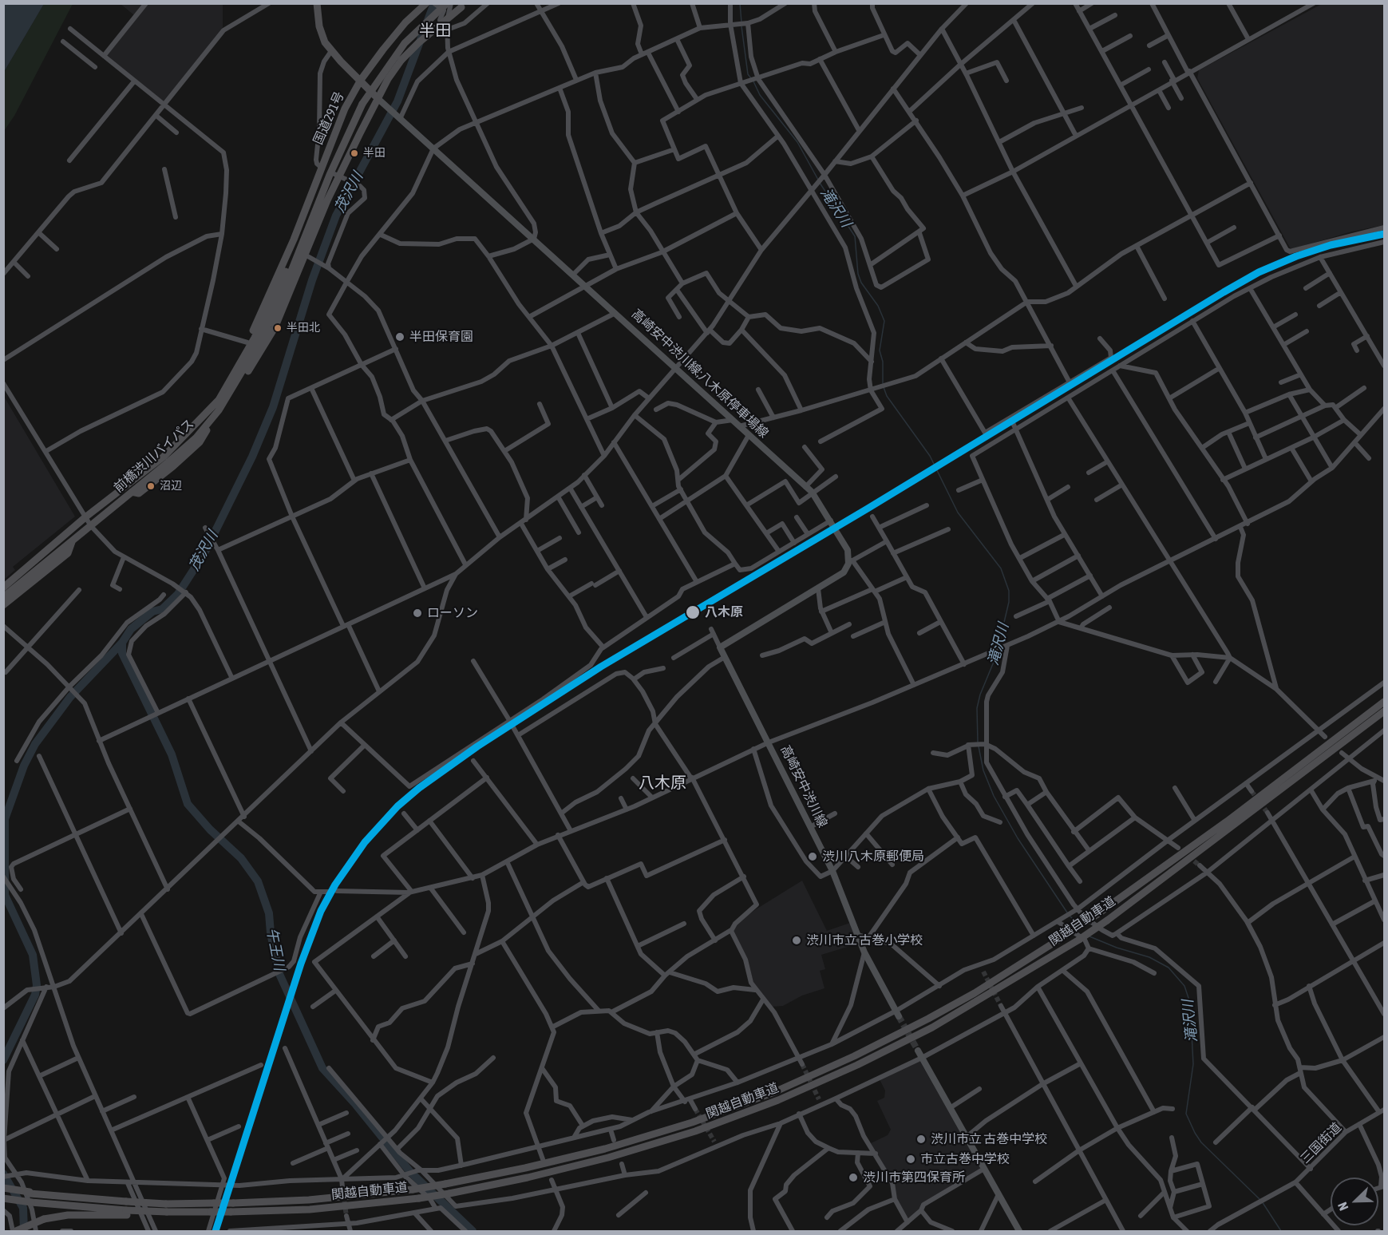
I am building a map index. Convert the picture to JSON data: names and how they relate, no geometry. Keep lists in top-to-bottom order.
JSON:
{
  "streets": {
    "highway": ["国道291号", "前橋渋川バイパス", "関越自動車道"],
    "main road": ["高崎安中渋川線;八木原停車場線", "高崎安中渋川線"],
    "street": ["三国街道"]
  },
  "crossings": [
    ["国道291号", "前橋渋川バイパス"]
  ],
  "districts": ["半田", "八木原"],
  "water": ["茂沢川", "滝沢川", "午王川"],
  "places": [
    "半田",
    "半田北",
    "半田保育園",
    "沼辺",
    "八木原",
    "ローソン",
    "渋川八木原郵便局",
    "渋川市立 古巻小学校",
    "渋川市立 古巻中学校",
    "市立古巻中学校",
    "渋川市第四保育所"
  ],
  "north": "bottom left"
}
